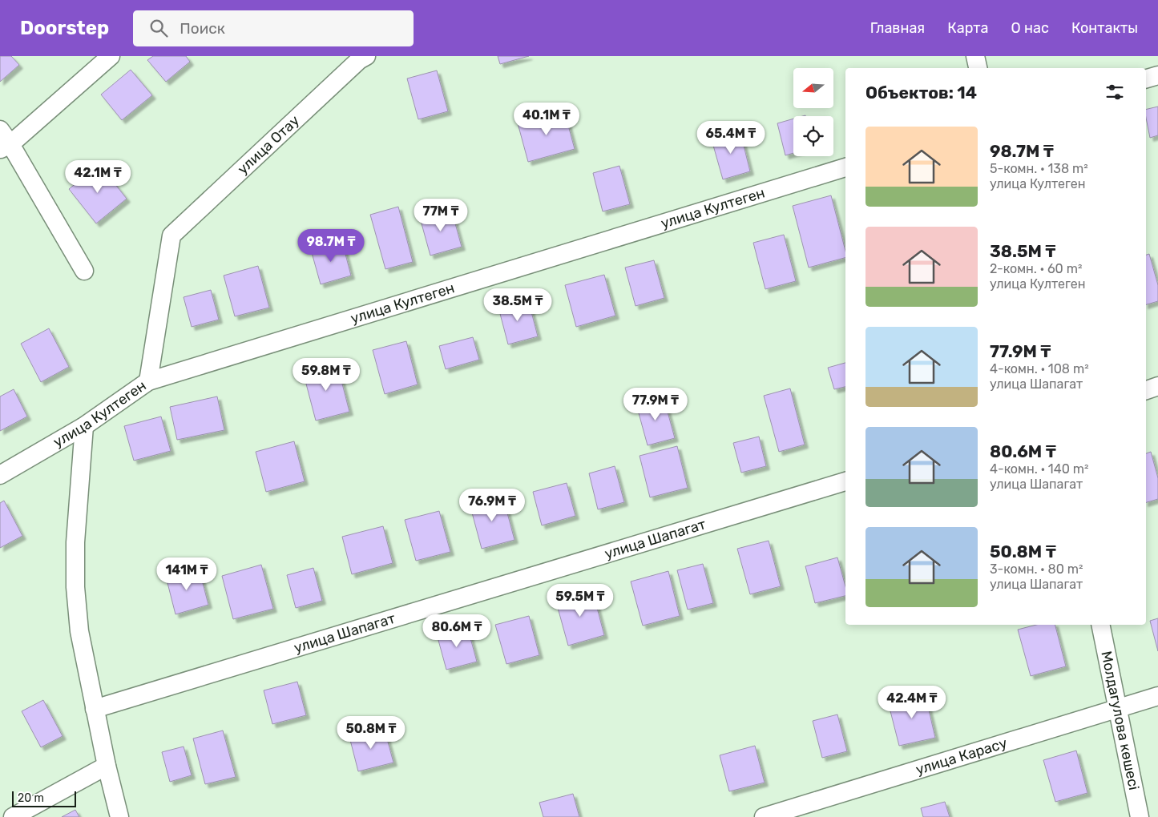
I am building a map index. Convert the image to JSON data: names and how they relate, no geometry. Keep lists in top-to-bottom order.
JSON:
{
  "streets": {
    "street": [
      "улица Отау",
      "улица Култеген",
      "улица Шапагат",
      "Молдагулова көшесі",
      "улица Карасу"
    ]
  },
  "crossings": [
    ["улица Отау", "улица Култеген"],
    ["Молдагулова көшесі", "улица Карасу"]
  ],
  "scale_bar": "20 m",
  "north": "left",
  "page": {
    "header": "Doorstep",
    "search": "Поиск",
    "nav": [
      "Главная",
      "Карта",
      "О нас",
      "Контакты"
    ],
    "heading": "Объектов: 14",
    "price": [
      "40.1M ₸",
      "65.4M ₸",
      "42.1M ₸",
      "77M ₸",
      "98.7M ₸",
      "38.5M ₸",
      "59.8M ₸",
      "77.9M ₸",
      "76.9M ₸",
      "141M ₸",
      "59.5M ₸",
      "80.6M ₸",
      "42.4M ₸",
      "50.8M ₸"
    ],
    "list": [
      {
        "name": "98.7M ₸",
        "note": "5-комн. · 138 m² · улица Култеген"
      },
      {
        "name": "38.5M ₸",
        "note": "2-комн. · 60 m² · улица Култеген"
      },
      {
        "name": "77.9M ₸",
        "note": "4-комн. · 108 m² · улица Шапагат"
      },
      {
        "name": "80.6M ₸",
        "note": "4-комн. · 140 m² · улица Шапагат"
      },
      {
        "name": "50.8M ₸",
        "note": "3-комн. · 80 m² · улица Шапагат"
      }
    ],
    "scale": "20 m"
  }
}
